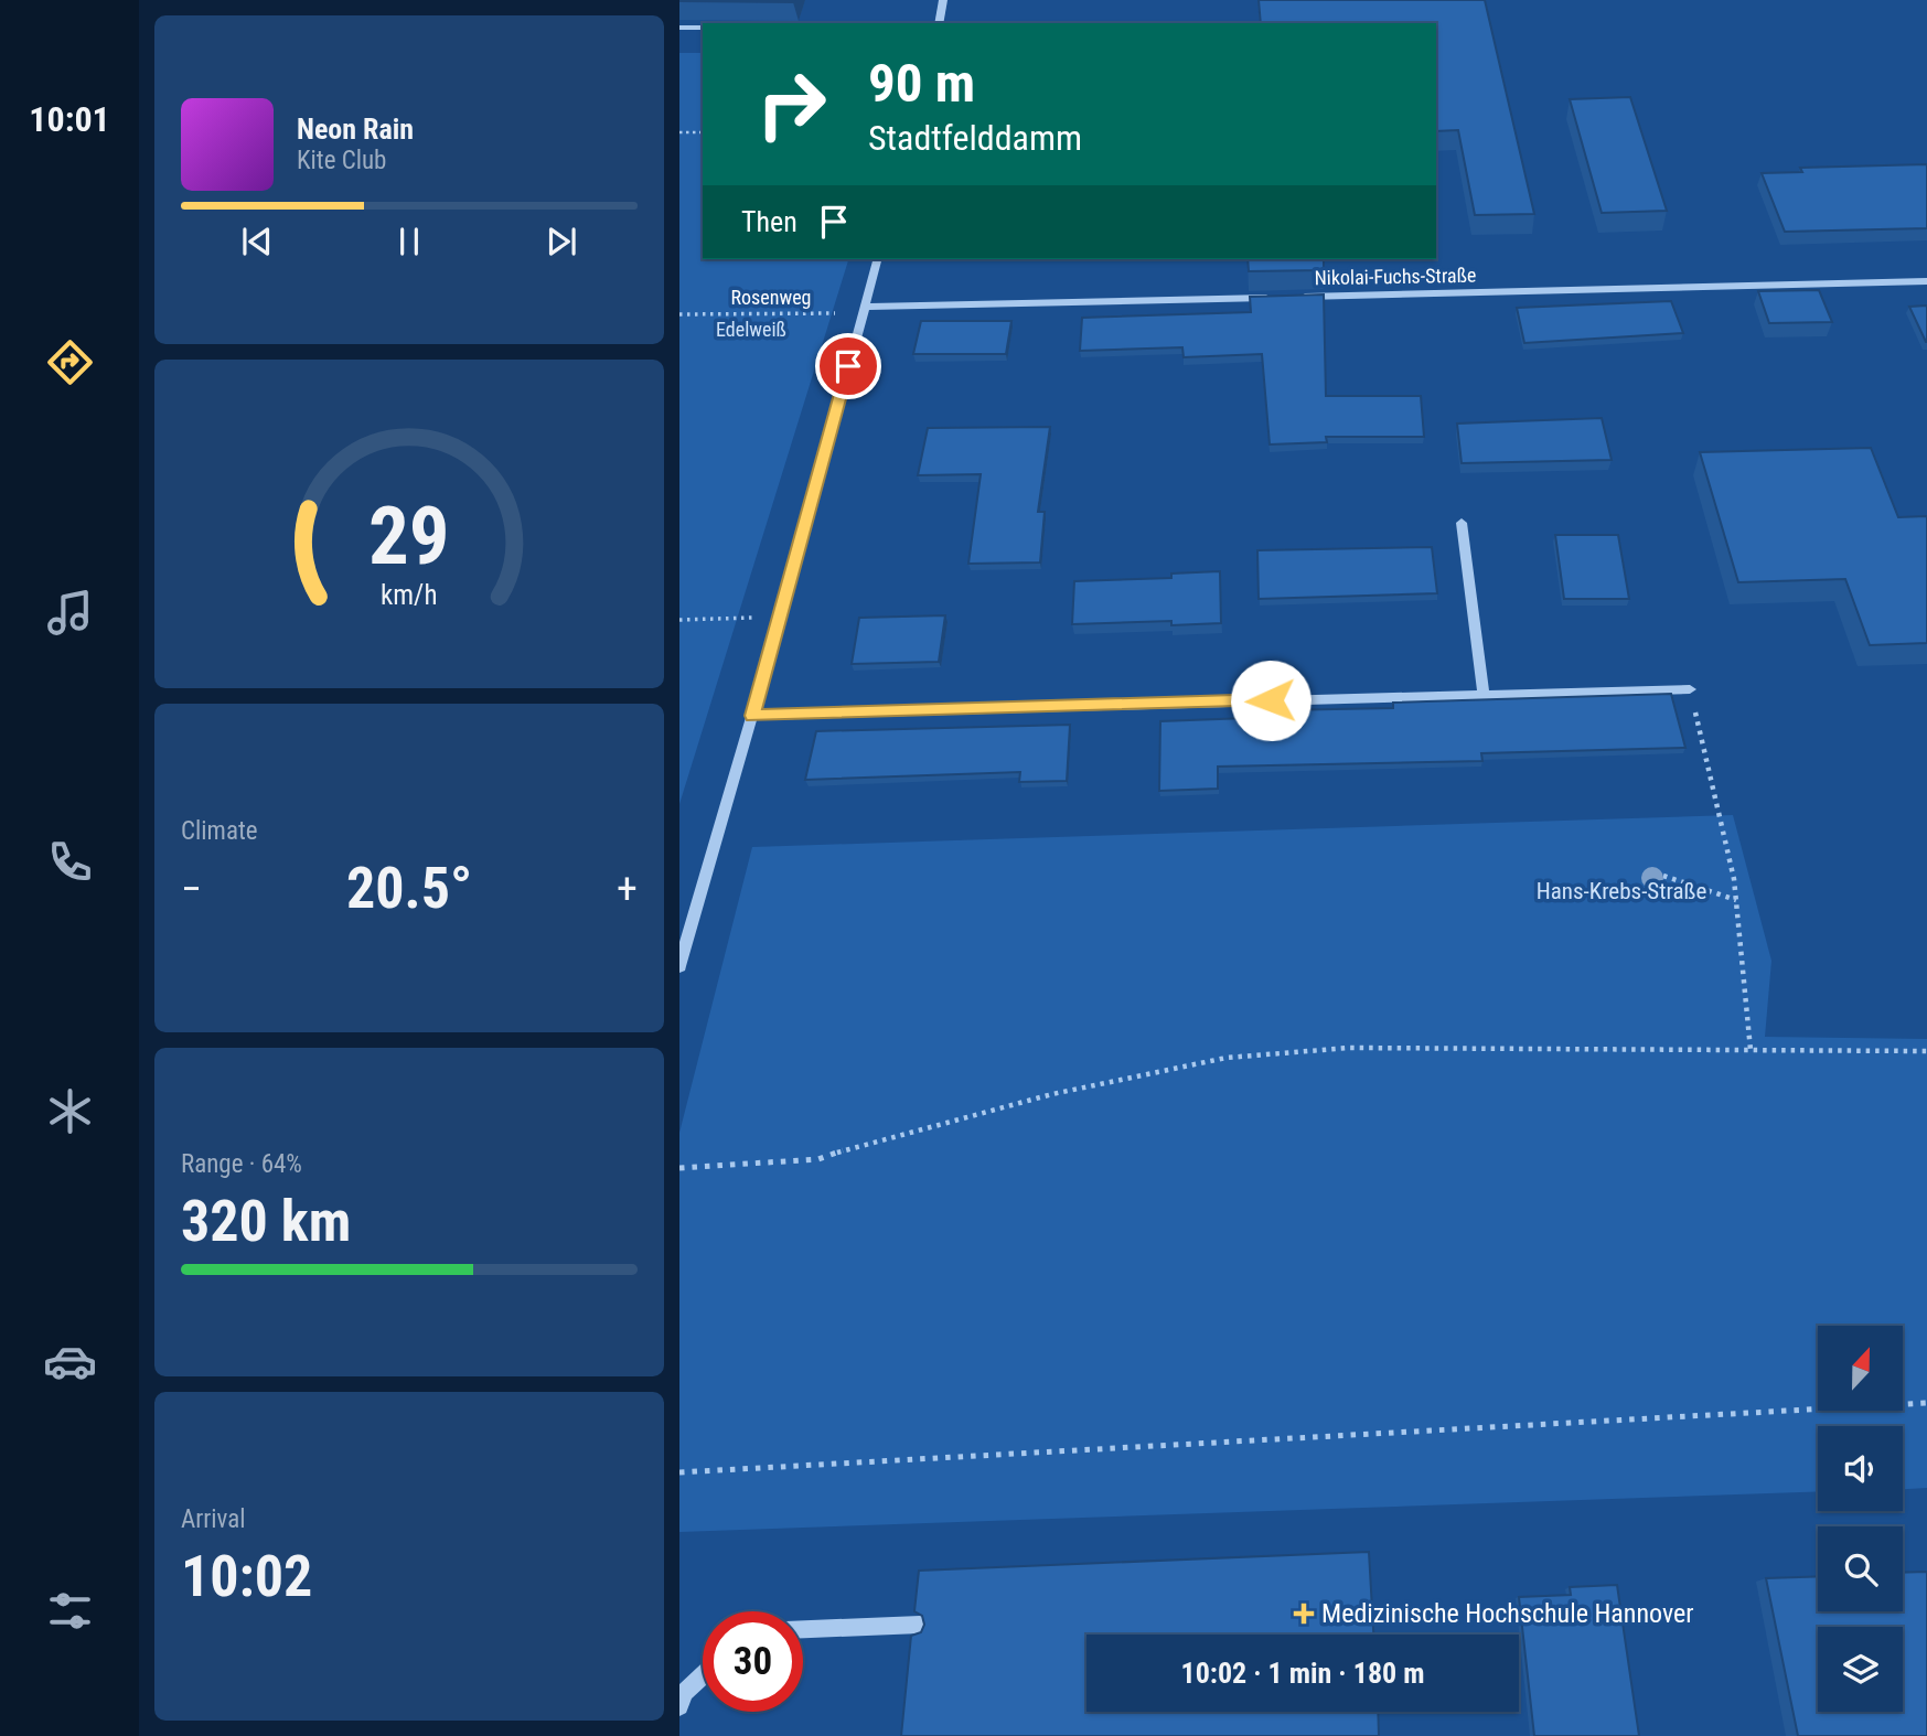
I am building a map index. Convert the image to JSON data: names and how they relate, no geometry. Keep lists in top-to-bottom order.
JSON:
{
  "streets": {
    "street": ["Nikolai-Fuchs-Straße"],
    "path": ["Rosenweg"]
  },
  "crossings": [
    ["Nikolai-Fuchs-Straße", "Rosenweg"]
  ],
  "parks": ["Edelweiß", "Hans-Krebs-Straße"],
  "places": {
    "health": ["Medizinische Hochschule Hannover"]
  },
  "north": "top",
  "page": {
    "tabs": "10:01",
    "turn": ["90 m", "Stadtfelddamm"],
    "song": ["Neon Rain", "Kite Club"],
    "then": "Then",
    "tile": [
      "Climate",
      ["Range · 64%", "320 km"],
      ["Arrival", "10:02"]
    ],
    "heat": ["−", "20.5°", "+"],
    "limit": "30",
    "trip": "10:02 · 1 min · 180 m",
    "gauge": ["29", "km/h"]
  }
}
